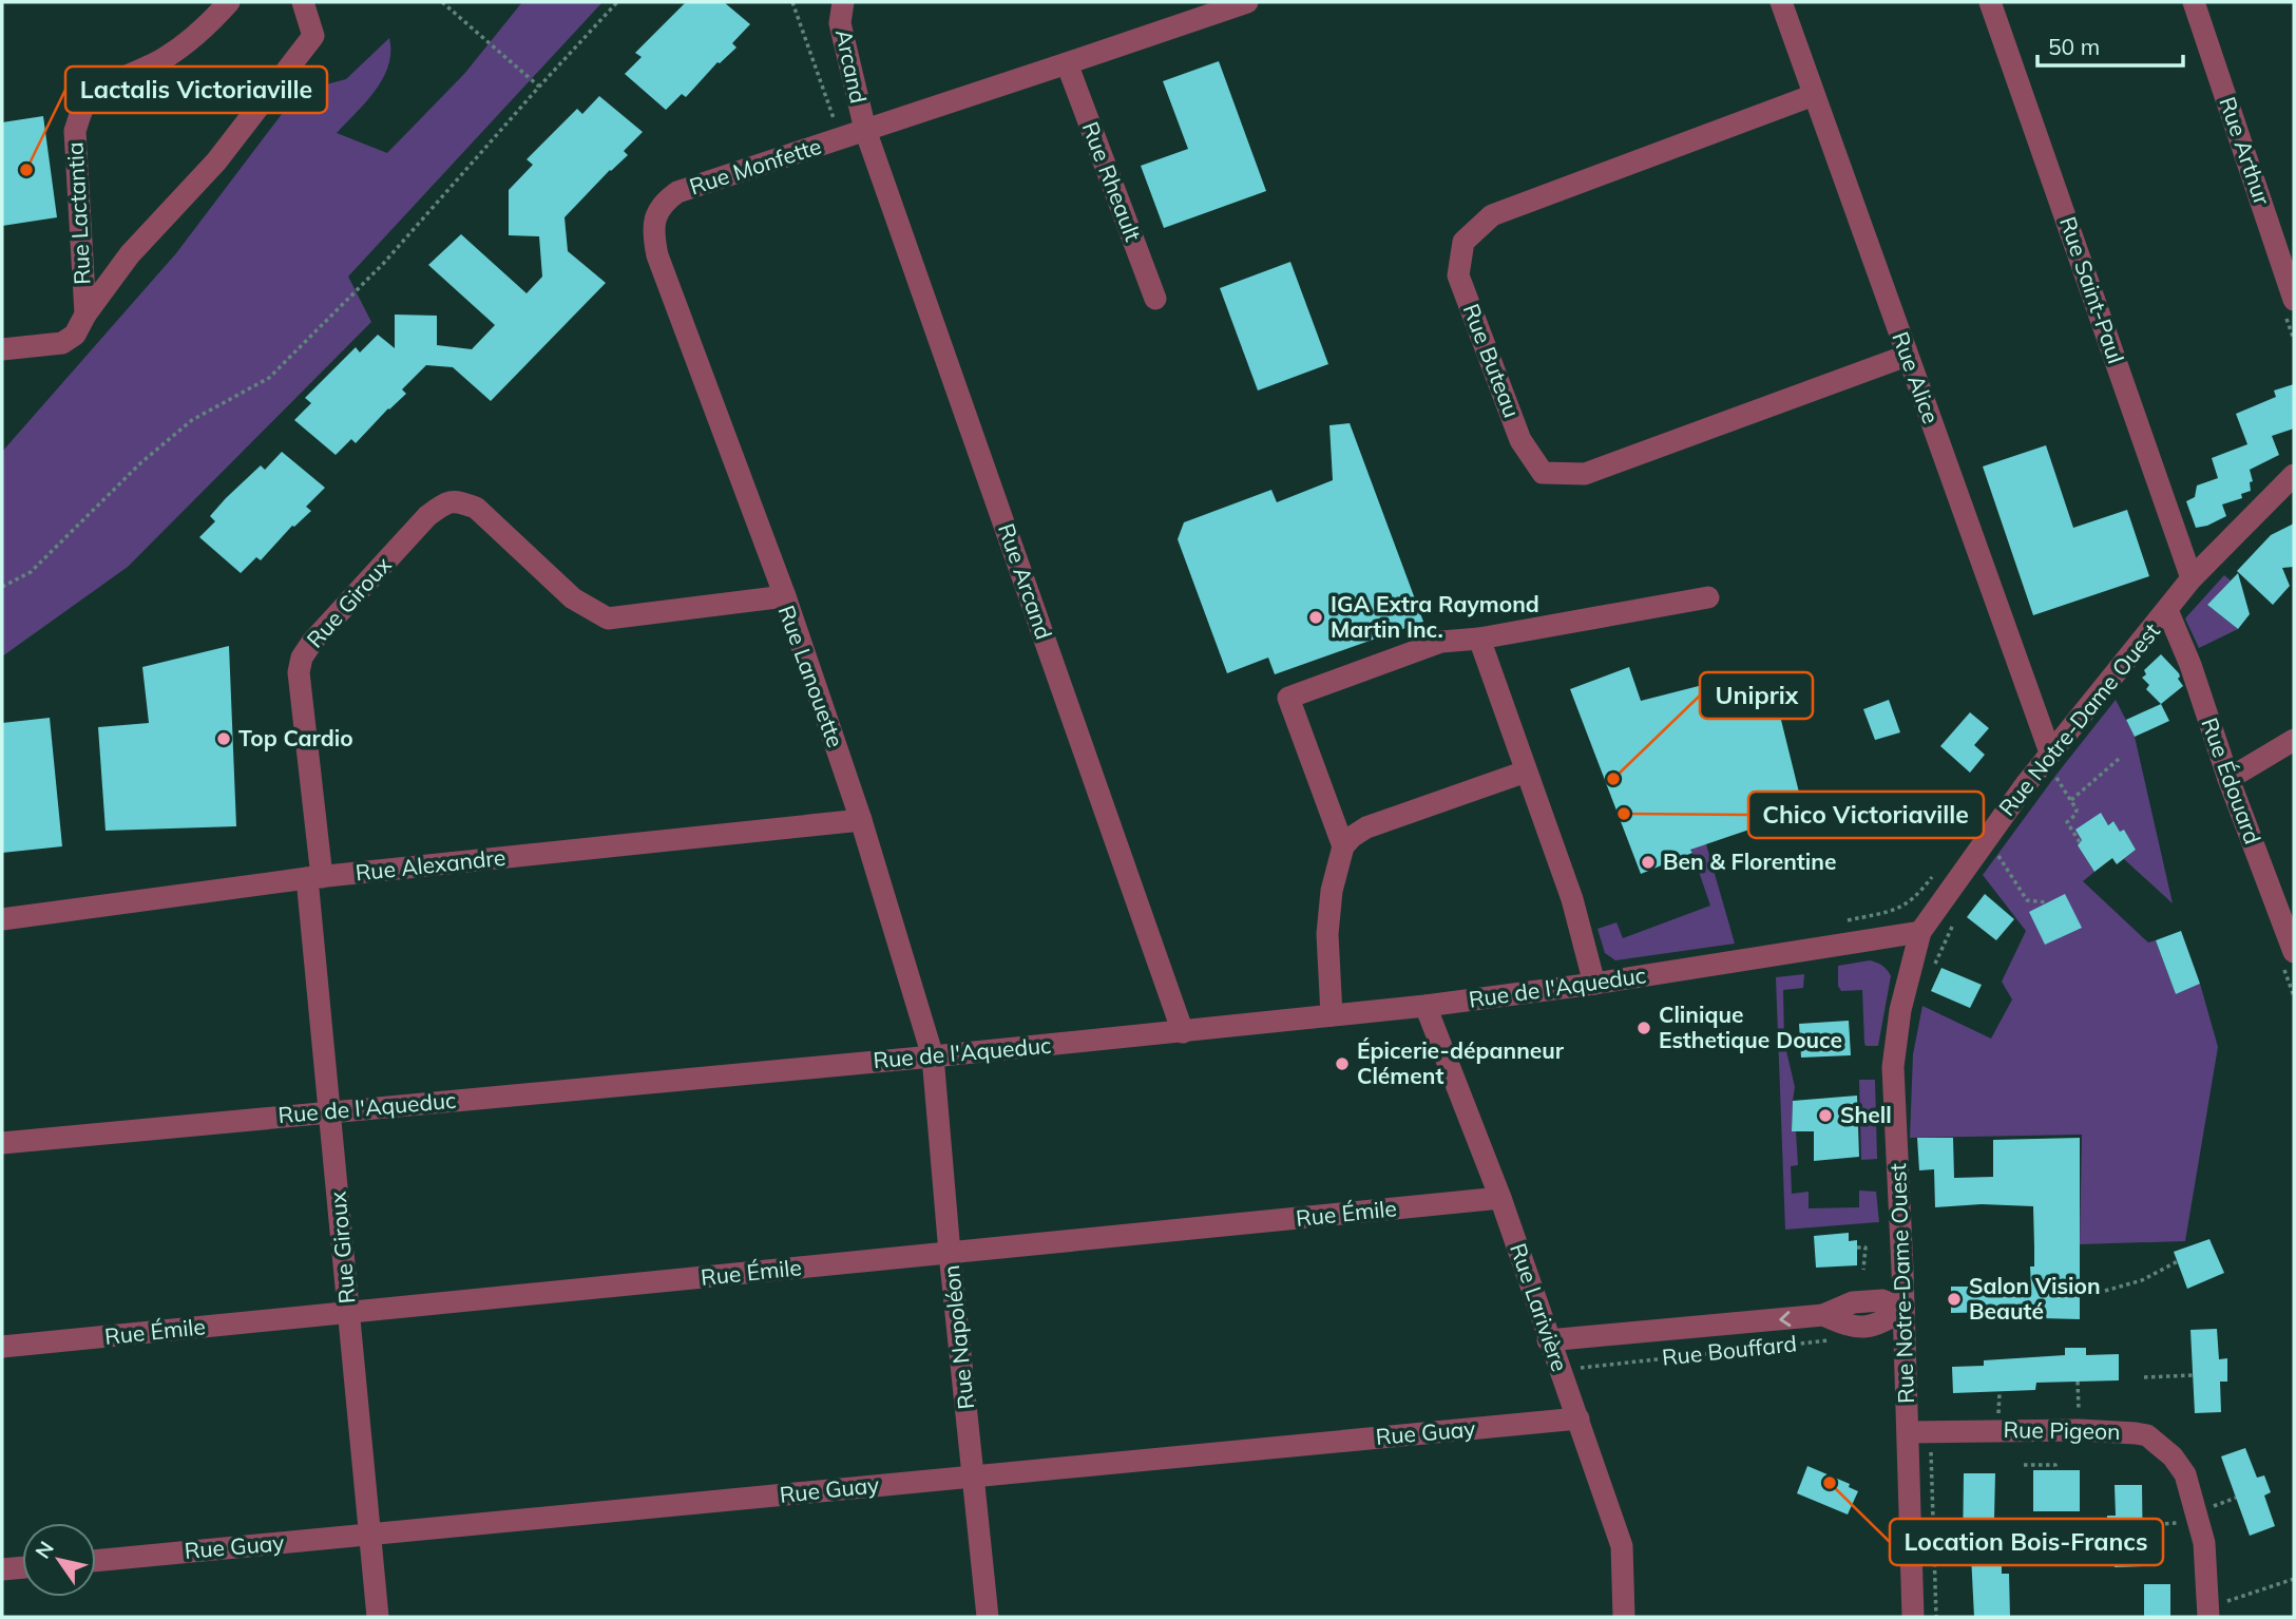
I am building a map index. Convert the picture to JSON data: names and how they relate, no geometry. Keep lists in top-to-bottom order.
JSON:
{
  "streets": {
    "street": [
      "Arcand",
      "Rue Arthur",
      "Rue Monfette",
      "Rue Rheault",
      "Rue Lactantia",
      "Rue Saint-Paul",
      "Rue Buteau",
      "Rue Alice",
      "Rue Arcand",
      "Rue Giroux",
      "Rue Lanouette",
      "Rue Notre-Dame Ouest",
      "Rue Édouard",
      "Rue Alexandre",
      "Rue de l'Aqueduc",
      "Rue Émile",
      "Rue Larivière",
      "Rue Napoléon",
      "Rue Bouffard",
      "Rue Pigeon",
      "Rue Guay"
    ]
  },
  "crossings": [
    ["Arcand", "Rue Monfette"],
    ["Arcand", "Rue Arcand"],
    ["Rue Monfette", "Rue Rheault"],
    ["Rue Monfette", "Rue Arcand"],
    ["Rue Monfette", "Rue Lanouette"],
    ["Rue Saint-Paul", "Rue Notre-Dame Ouest"],
    ["Rue Buteau", "Rue Alice"],
    ["Rue Alice", "Rue Notre-Dame Ouest"],
    ["Rue Arcand", "Rue de l'Aqueduc"],
    ["Rue Giroux", "Rue Lanouette"],
    ["Rue Giroux", "Rue Alexandre"],
    ["Rue Giroux", "Rue de l'Aqueduc"],
    ["Rue Giroux", "Rue Émile"],
    ["Rue Giroux", "Rue Guay"],
    ["Rue Lanouette", "Rue Alexandre"],
    ["Rue Lanouette", "Rue de l'Aqueduc"],
    ["Rue Lanouette", "Rue Napoléon"],
    ["Rue Notre-Dame Ouest", "Rue Édouard"],
    ["Rue Notre-Dame Ouest", "Rue de l'Aqueduc"],
    ["Rue Notre-Dame Ouest", "Rue Bouffard"],
    ["Rue Notre-Dame Ouest", "Rue Pigeon"],
    ["Rue de l'Aqueduc", "Rue Larivière"],
    ["Rue de l'Aqueduc", "Rue Napoléon"],
    ["Rue Émile", "Rue Larivière"],
    ["Rue Émile", "Rue Napoléon"],
    ["Rue Larivière", "Rue Bouffard"],
    ["Rue Larivière", "Rue Guay"],
    ["Rue Napoléon", "Rue Guay"]
  ],
  "one_way": ["Rue Bouffard"],
  "places": [
    "Lactalis Victoriaville",
    "IGA Extra Raymond Martin Inc.",
    "Top Cardio",
    "Uniprix",
    "Chico Victoriaville",
    "Ben & Florentine",
    "Clinique Esthetique Douce",
    "Épicerie-dépanneur Clément",
    "Shell",
    "Salon Vision Beauté",
    "Location Bois-Francs"
  ],
  "scale_bar": "50 m",
  "north": "top left"
}
